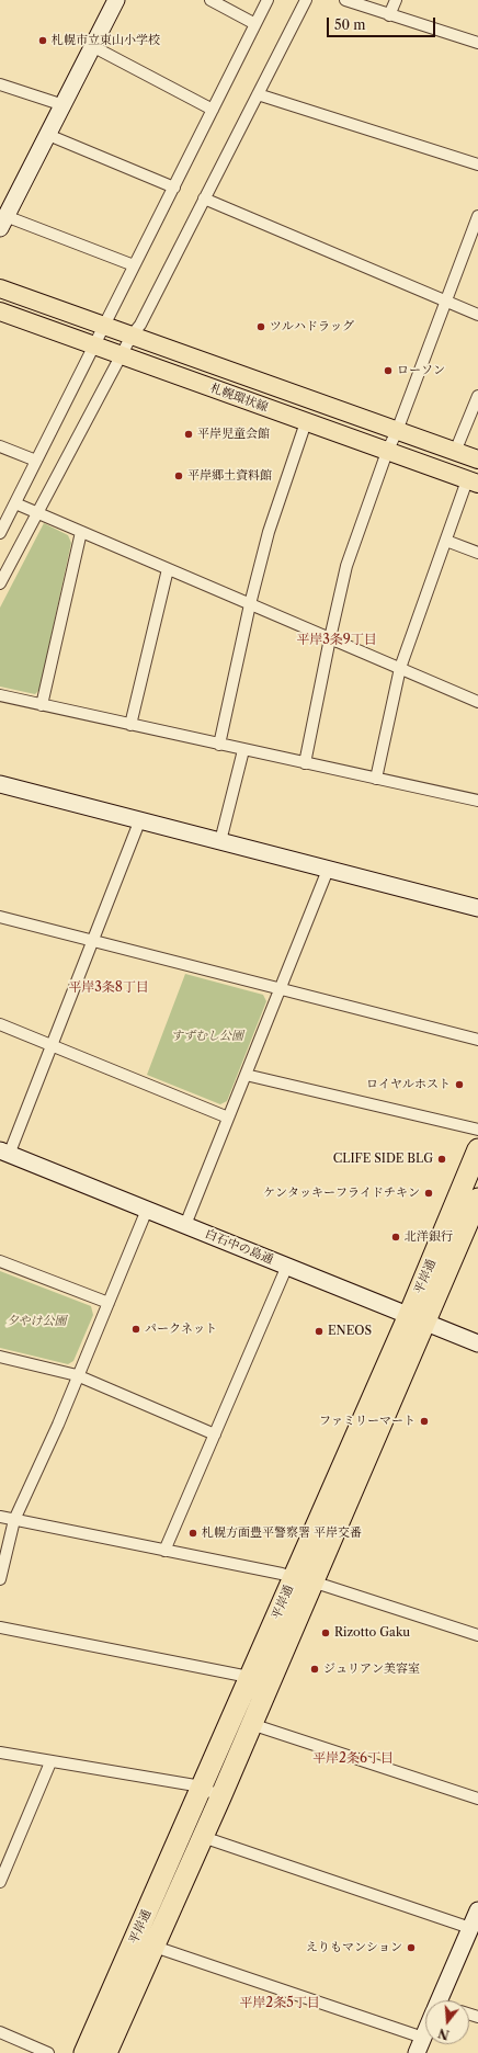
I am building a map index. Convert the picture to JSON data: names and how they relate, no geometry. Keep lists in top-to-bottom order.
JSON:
{
  "streets": {
    "highway": ["平岸通"],
    "main road": ["札幌環状線"],
    "street": ["白石中の島通"]
  },
  "crossings": [
    ["白石中の島通", "平岸通"]
  ],
  "districts": [
    "平岸3条9丁目",
    "平岸3条8丁目",
    "平岸2条6丁目",
    "平岸2条5丁目"
  ],
  "parks": ["すずむし公園", "夕やけ公園"],
  "places": [
    "札幌市立東山小学校",
    "ツルハドラッグ",
    "ローソン",
    "平岸児童会館",
    "平岸郷土資料館",
    "ロイヤルホスト",
    "CLIFE SIDE BLG",
    "ケンタッキーフライドチキン",
    "北洋銀行",
    "パークネット",
    "ENEOS",
    "ファミリーマート",
    "札幌方面豊平警察署 平岸交番",
    "Rizotto Gaku",
    "ジュリアン美容室",
    "えりもマンション"
  ],
  "scale_bar": "50 m",
  "north": "bottom"
}
